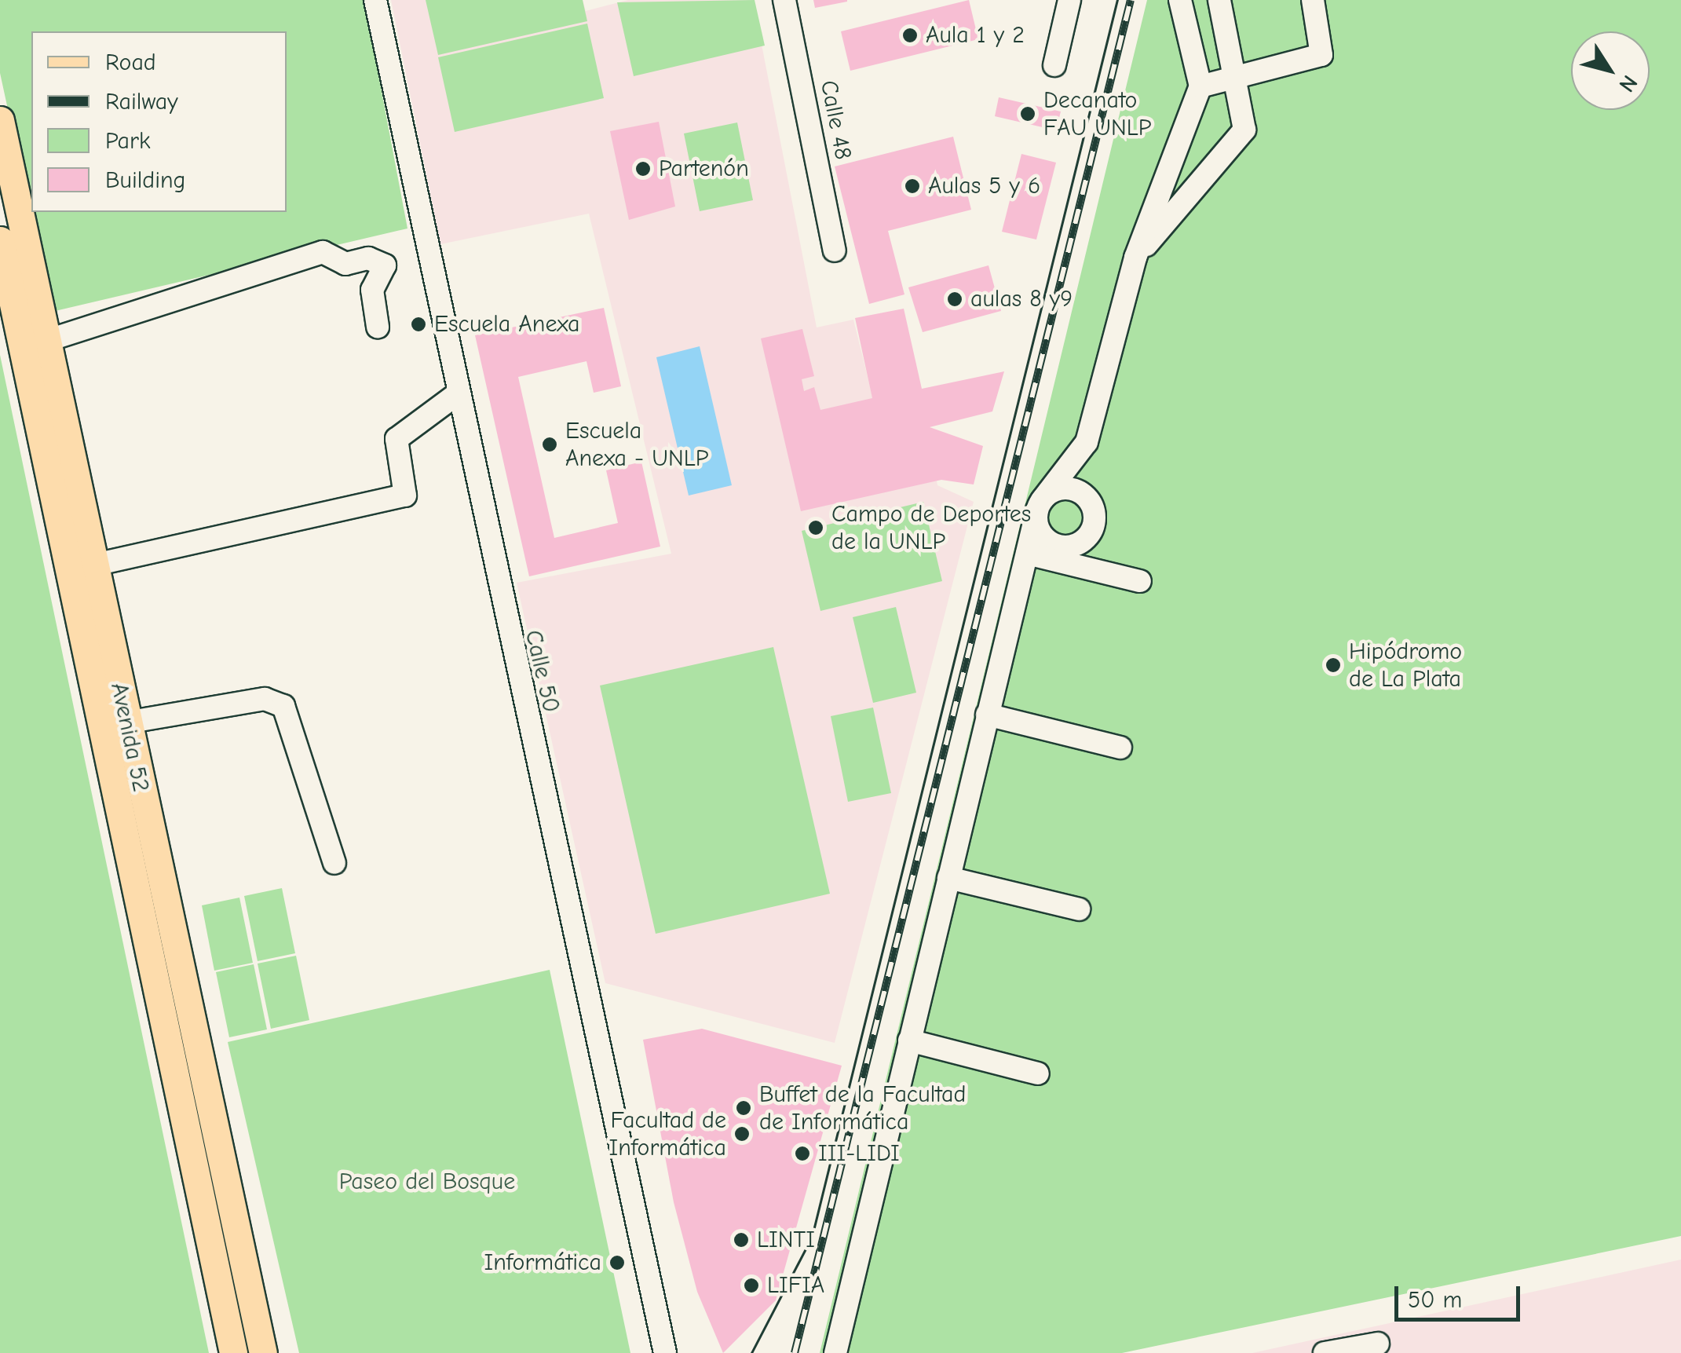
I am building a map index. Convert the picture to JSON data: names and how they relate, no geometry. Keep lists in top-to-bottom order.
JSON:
{
  "streets": {
    "main road": ["Avenida 52"],
    "street": ["Calle 48", "Calle 50"]
  },
  "parks": ["Paseo del Bosque"],
  "places": [
    "Aula 1 y 2",
    "Decanato FAU UNLP",
    "Partenón",
    "Aulas 5 y 6",
    "aulas 8 y9",
    "Escuela Anexa",
    "Escuela Anexa - UNLP",
    "Campo de Deportes de la UNLP",
    "Hipódromo de La Plata",
    "Buffet de la Facultad de Informática",
    "Facultad de Informática",
    "III-LIDI",
    "LINTI",
    "Informática",
    "LIFIA"
  ],
  "legend": [
    "Road",
    "Railway",
    "Park",
    "Building"
  ],
  "scale_bar": "50 m",
  "north": "bottom right"
}
